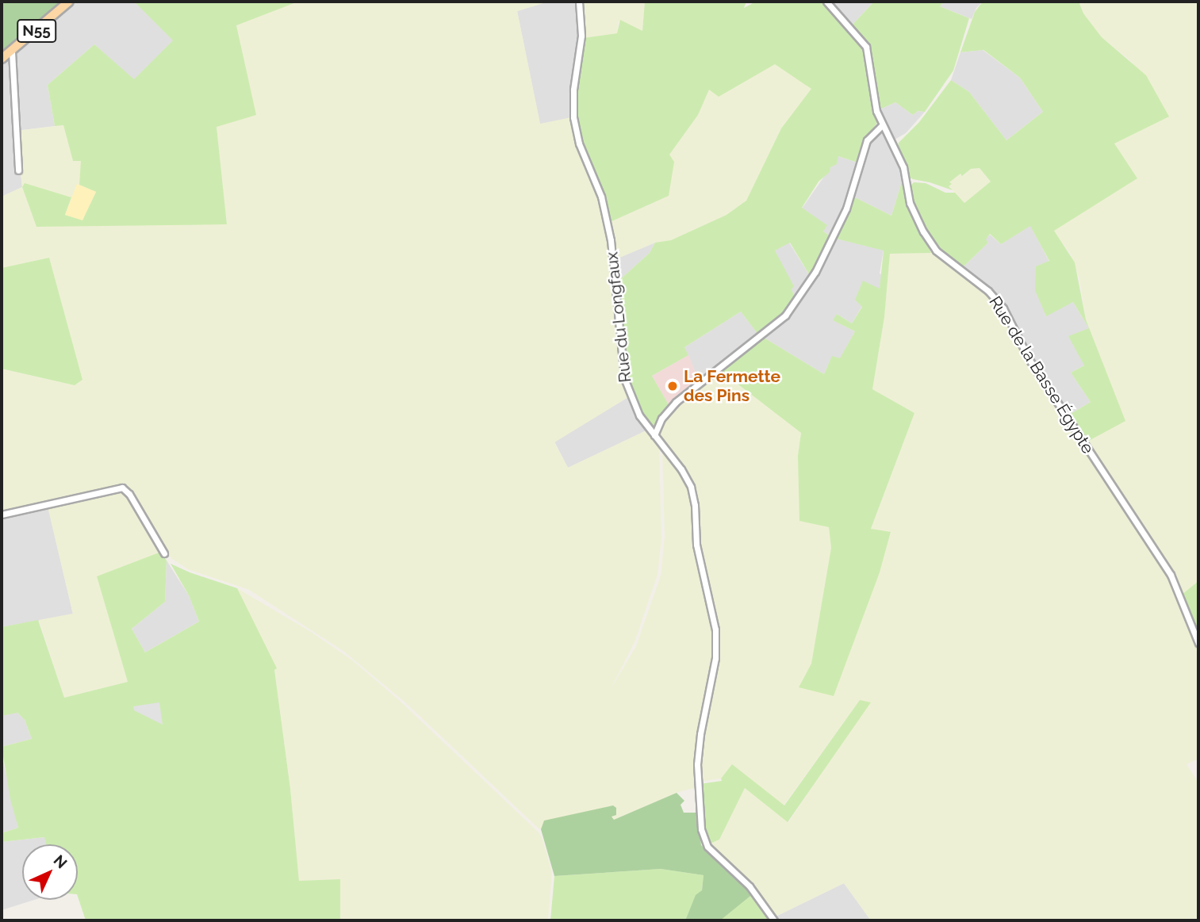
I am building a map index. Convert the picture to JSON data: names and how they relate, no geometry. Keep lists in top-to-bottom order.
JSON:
{
  "streets": {
    "main road": ["N55"],
    "street": ["Rue du Longfaux", "Rue de la Basse Égypte"]
  },
  "places": ["La Fermette des Pins"],
  "north": "top right"
}
